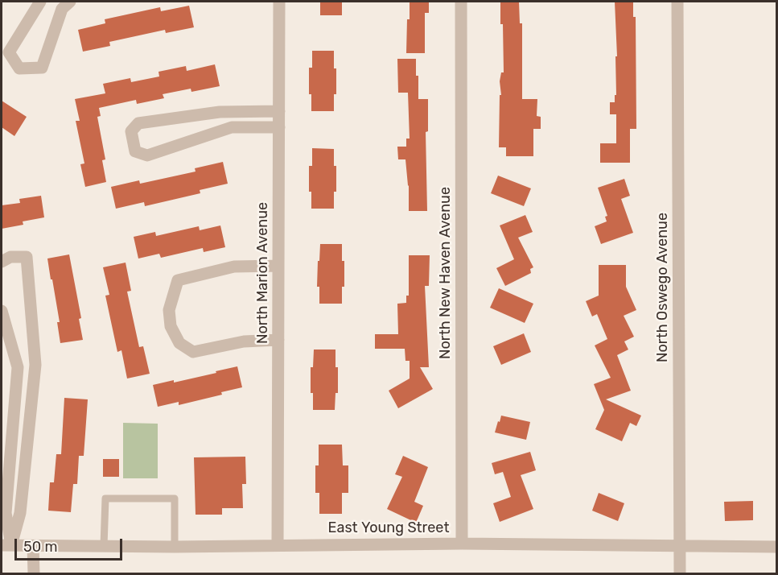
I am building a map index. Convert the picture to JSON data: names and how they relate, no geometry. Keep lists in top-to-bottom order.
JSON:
{
  "streets": {
    "street": [
      "North Marion Avenue",
      "North New Haven Avenue",
      "North Oswego Avenue",
      "East Young Street"
    ]
  },
  "crossings": [
    ["North Marion Avenue", "East Young Street"],
    ["North New Haven Avenue", "East Young Street"],
    ["North Oswego Avenue", "East Young Street"]
  ],
  "scale_bar": "50 m"
}
